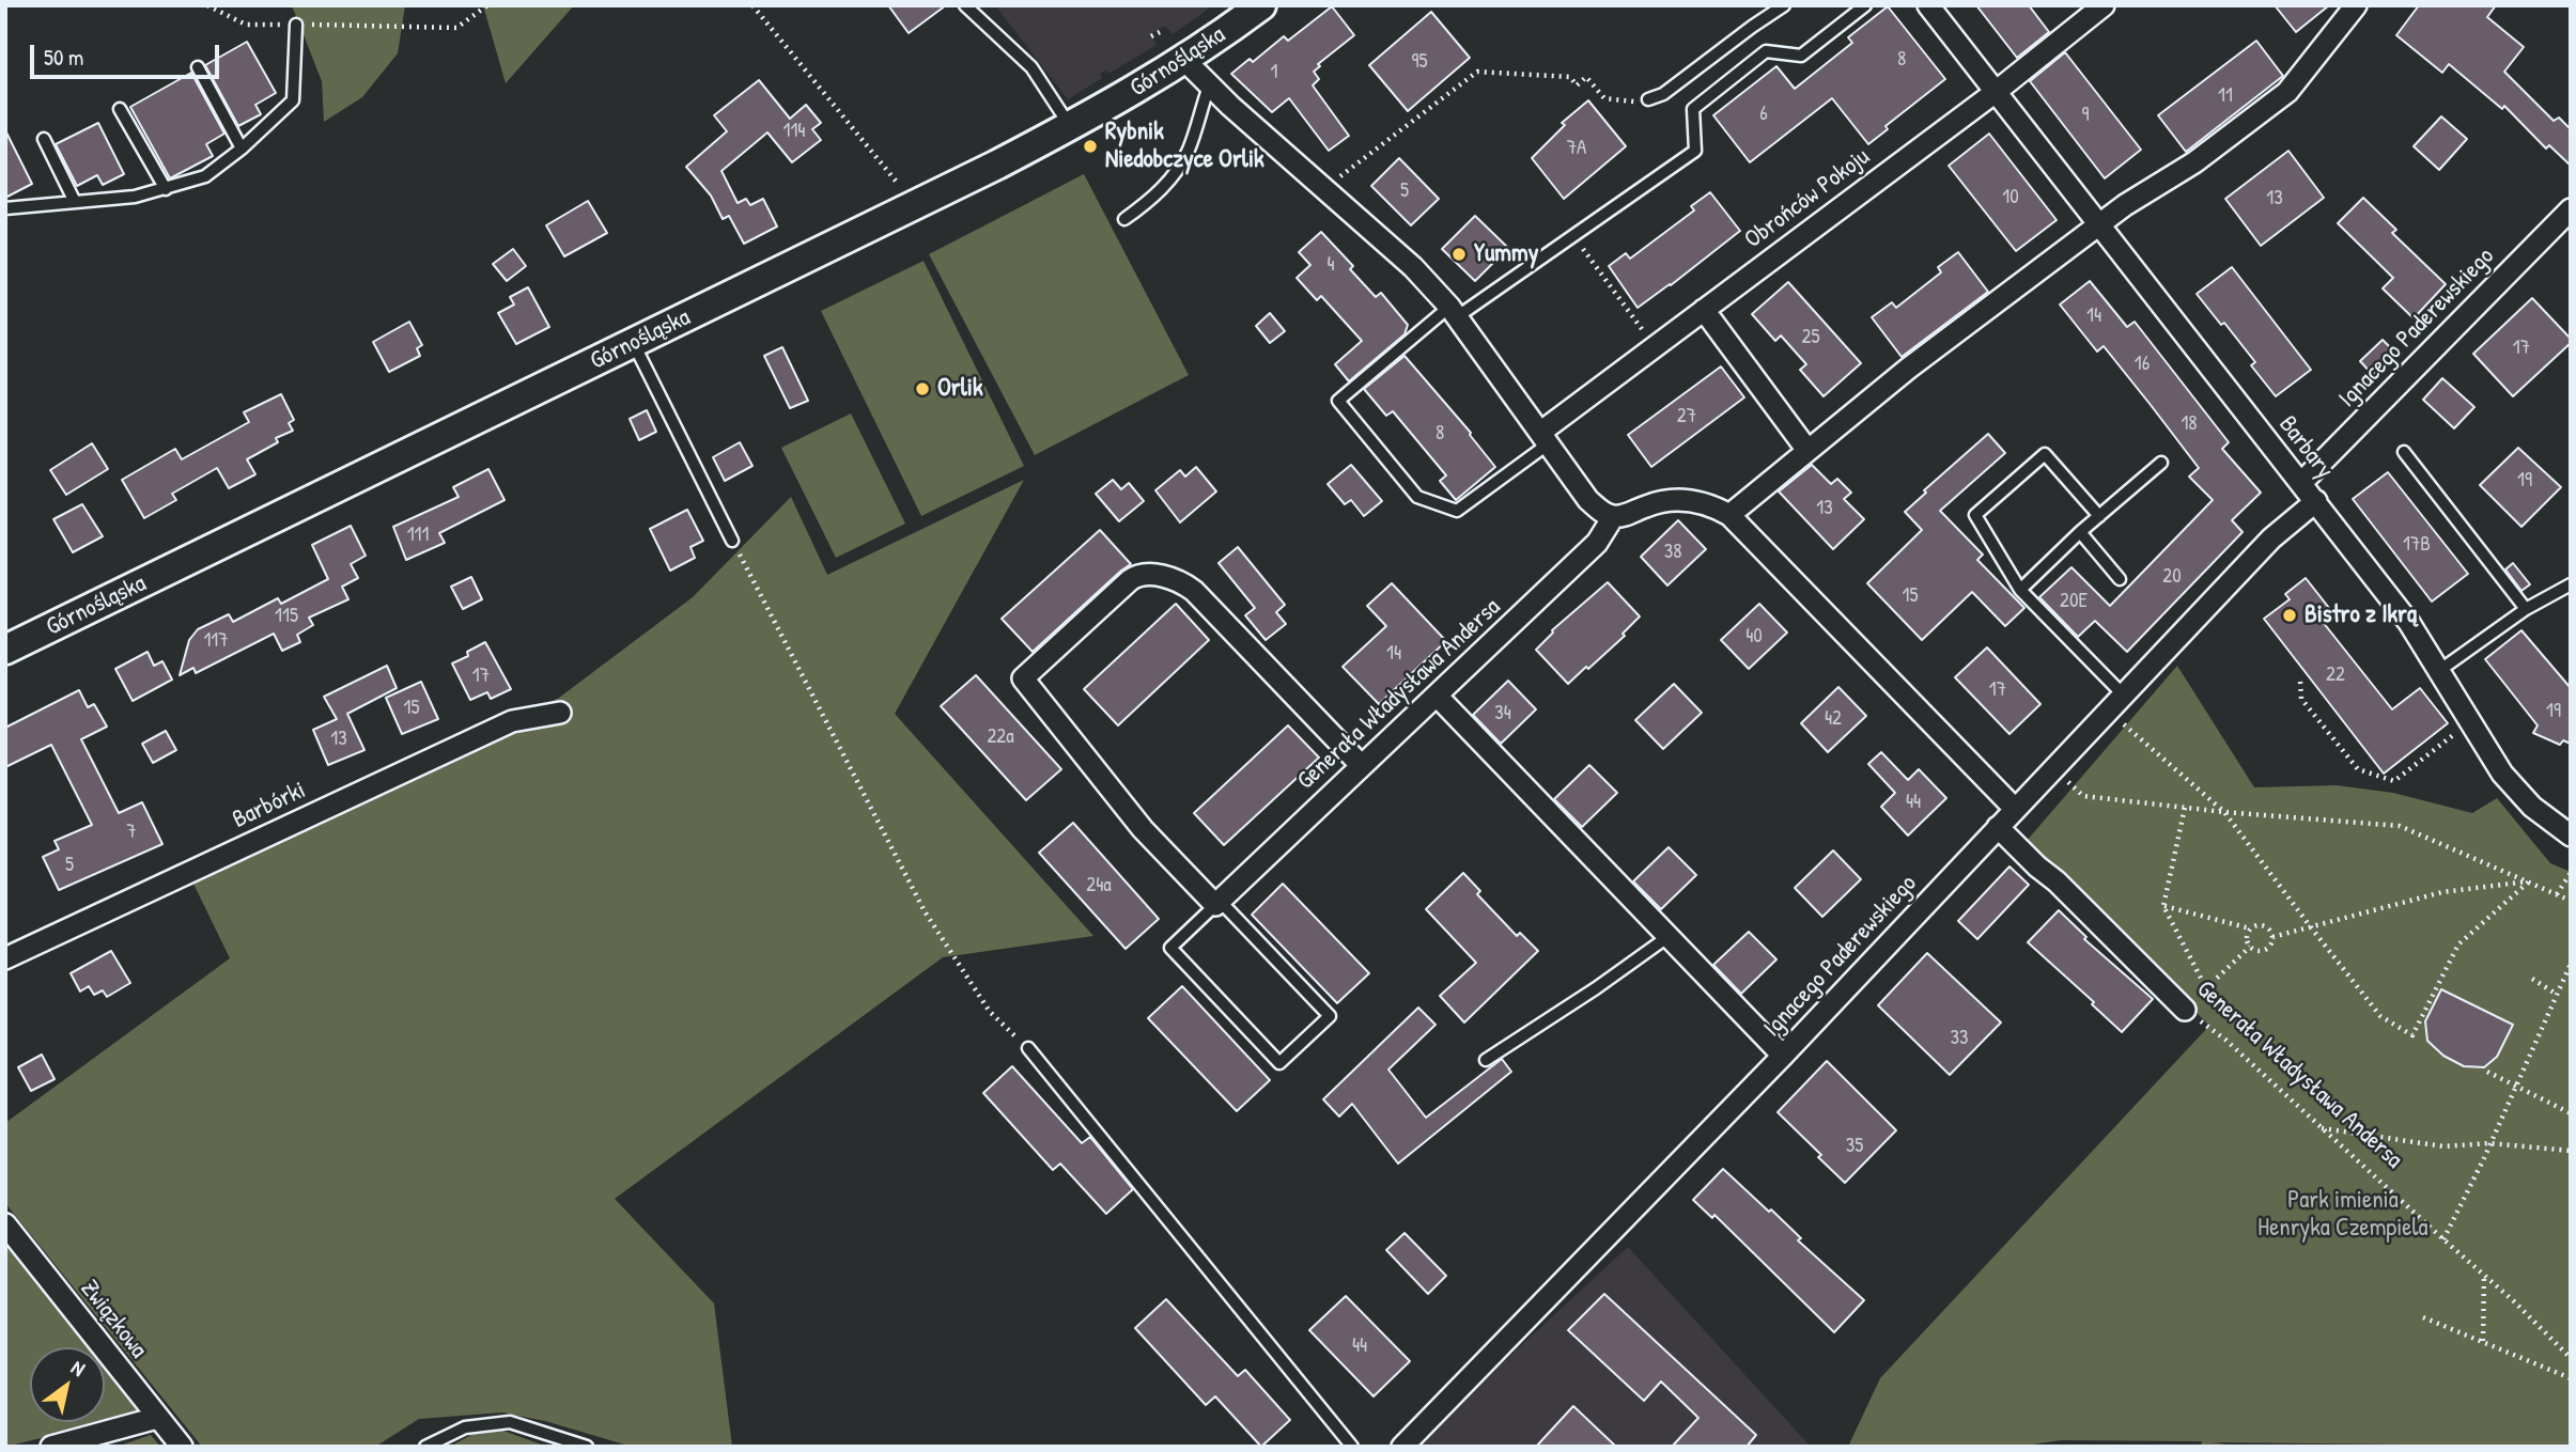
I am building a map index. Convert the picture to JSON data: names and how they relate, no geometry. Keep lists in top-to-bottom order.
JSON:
{
  "streets": {
    "street": [
      "Górnośląska",
      "Obrońców Pokoju",
      "Ignacego Paderewskiego",
      "Barbary",
      "Generała Władysława Andersa",
      "Barbórki",
      "Związkowa"
    ]
  },
  "crossings": [
    ["Obrońców Pokoju", "Barbary"],
    ["Ignacego Paderewskiego", "Barbary"],
    ["Ignacego Paderewskiego", "Generała Władysława Andersa"]
  ],
  "parks": ["Park imienia Henryka Czempiela"],
  "places": [
    "Rybnik Niedobczyce Orlik",
    "Yummy",
    "Orlik",
    "Bistro z Ikrą"
  ],
  "house_numbers": [
    "8",
    "95",
    "1",
    "11",
    "6",
    "9",
    "114",
    "7A",
    "5",
    "10",
    "13",
    "4",
    "14",
    "25",
    "17",
    "16",
    "27",
    "18",
    "8",
    "19",
    "13",
    "111",
    "17B",
    "38",
    "20",
    "15",
    "20E",
    "115",
    "40",
    "117",
    "14",
    "22",
    "17",
    "17",
    "15",
    "19",
    "34",
    "42",
    "22a",
    "13",
    "44",
    "7",
    "5",
    "24a",
    "33",
    "35",
    "44"
  ],
  "scale_bar": "50 m",
  "north": "top right"
}
